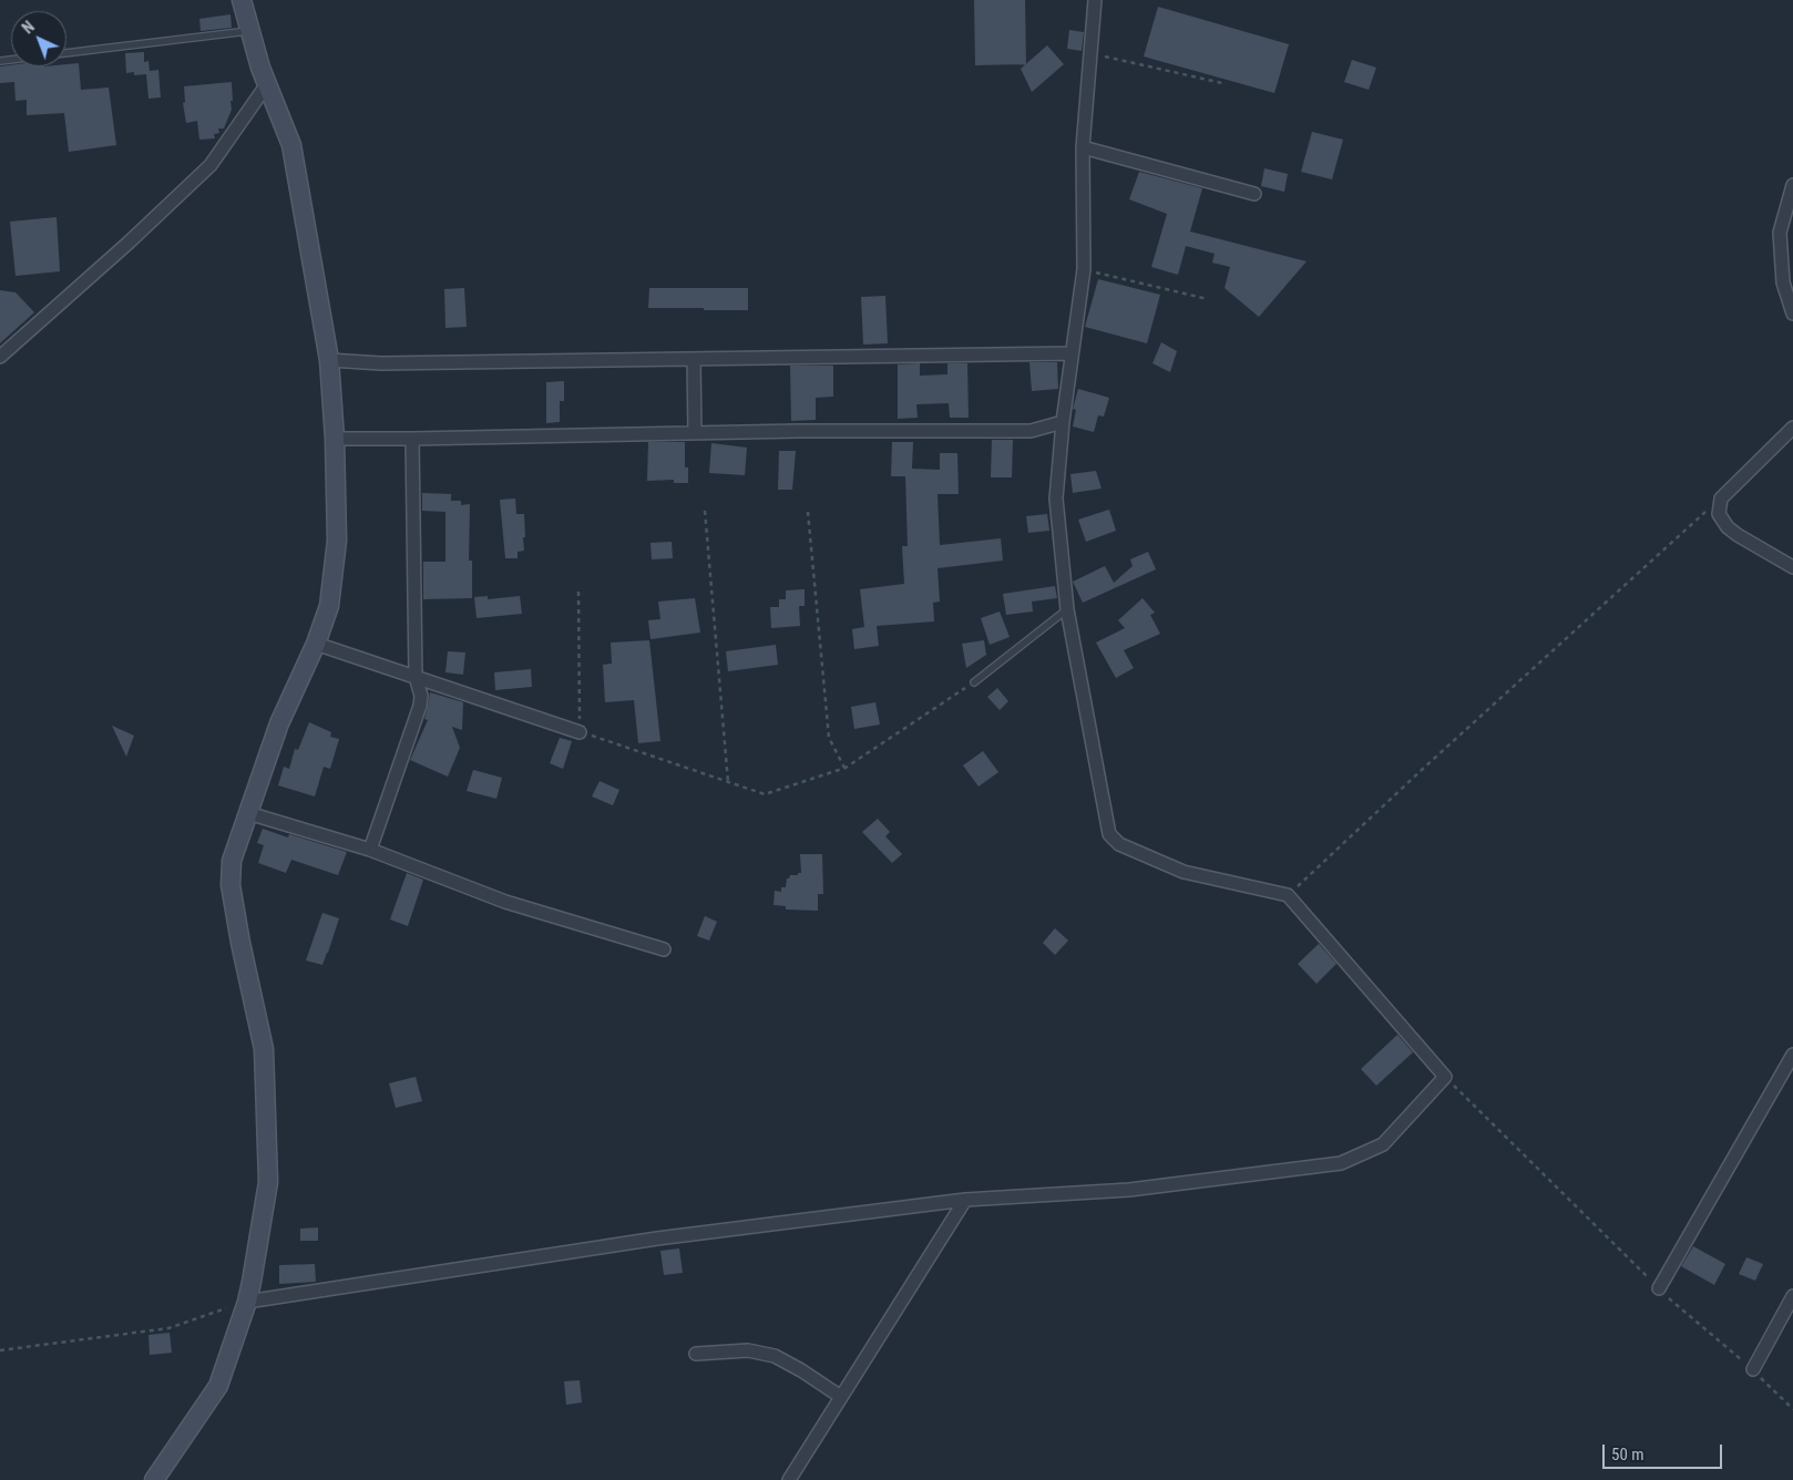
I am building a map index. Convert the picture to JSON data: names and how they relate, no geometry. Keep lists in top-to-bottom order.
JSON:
{
  "scale_bar": "50 m",
  "north": "top left"
}
